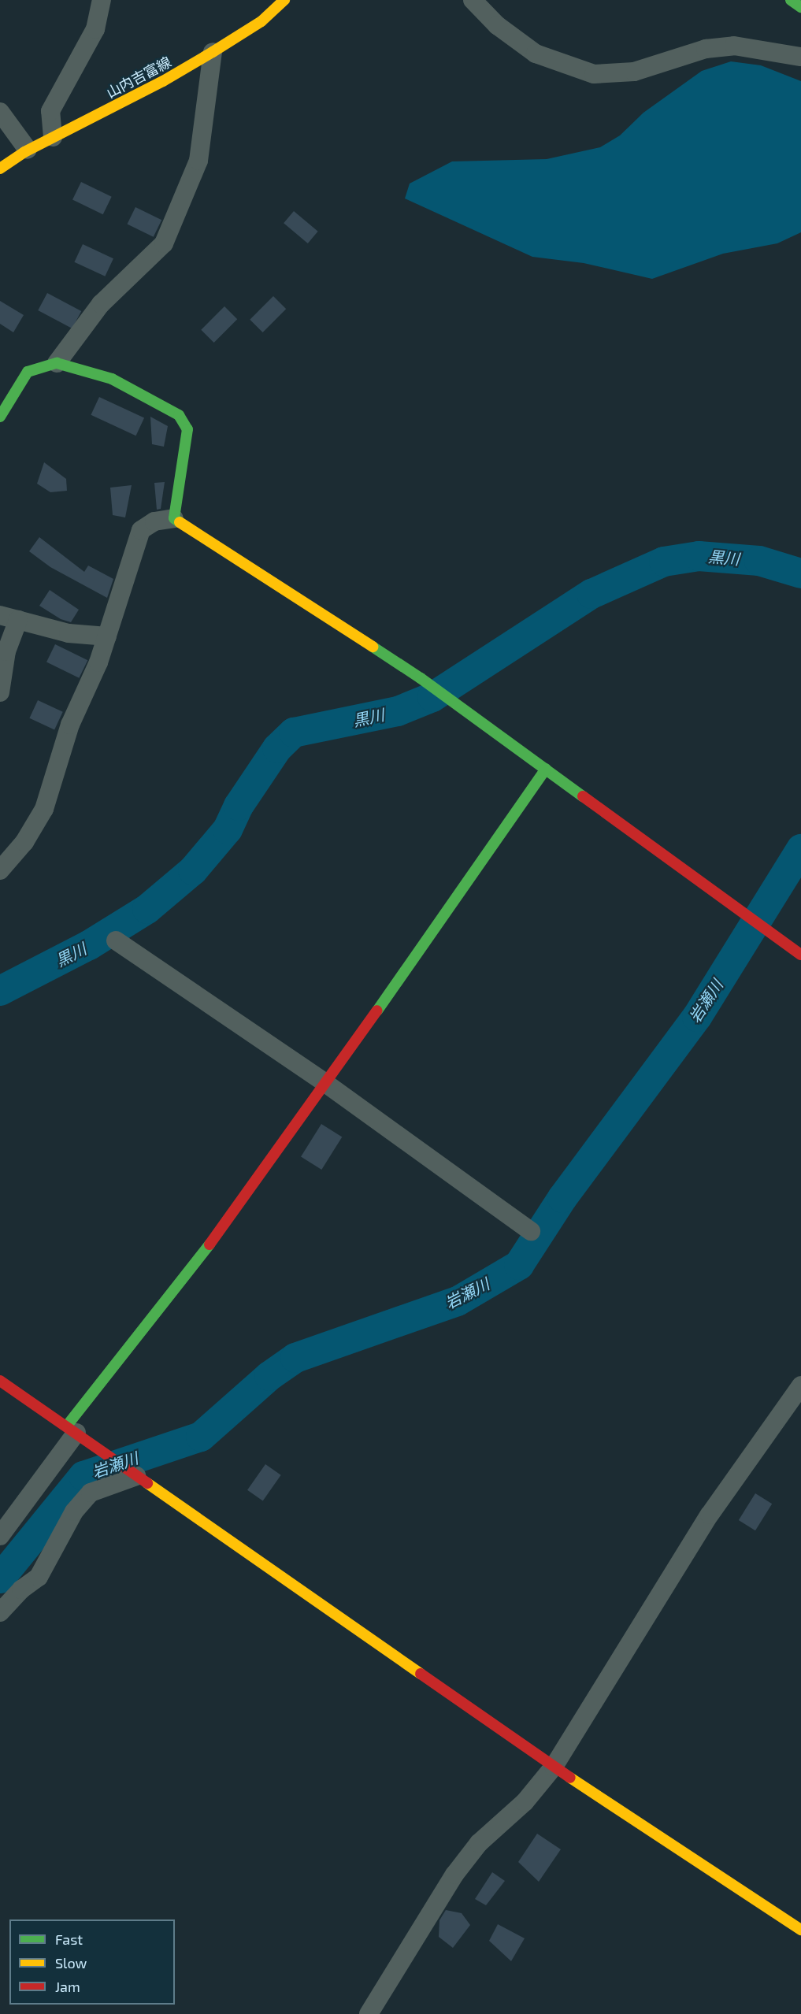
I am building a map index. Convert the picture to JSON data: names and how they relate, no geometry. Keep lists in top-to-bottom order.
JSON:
{
  "streets": {
    "main road": ["山内吉富線"]
  },
  "water": ["黒川", "岩瀬川"],
  "legend": ["Fast", "Slow", "Jam"]
}
